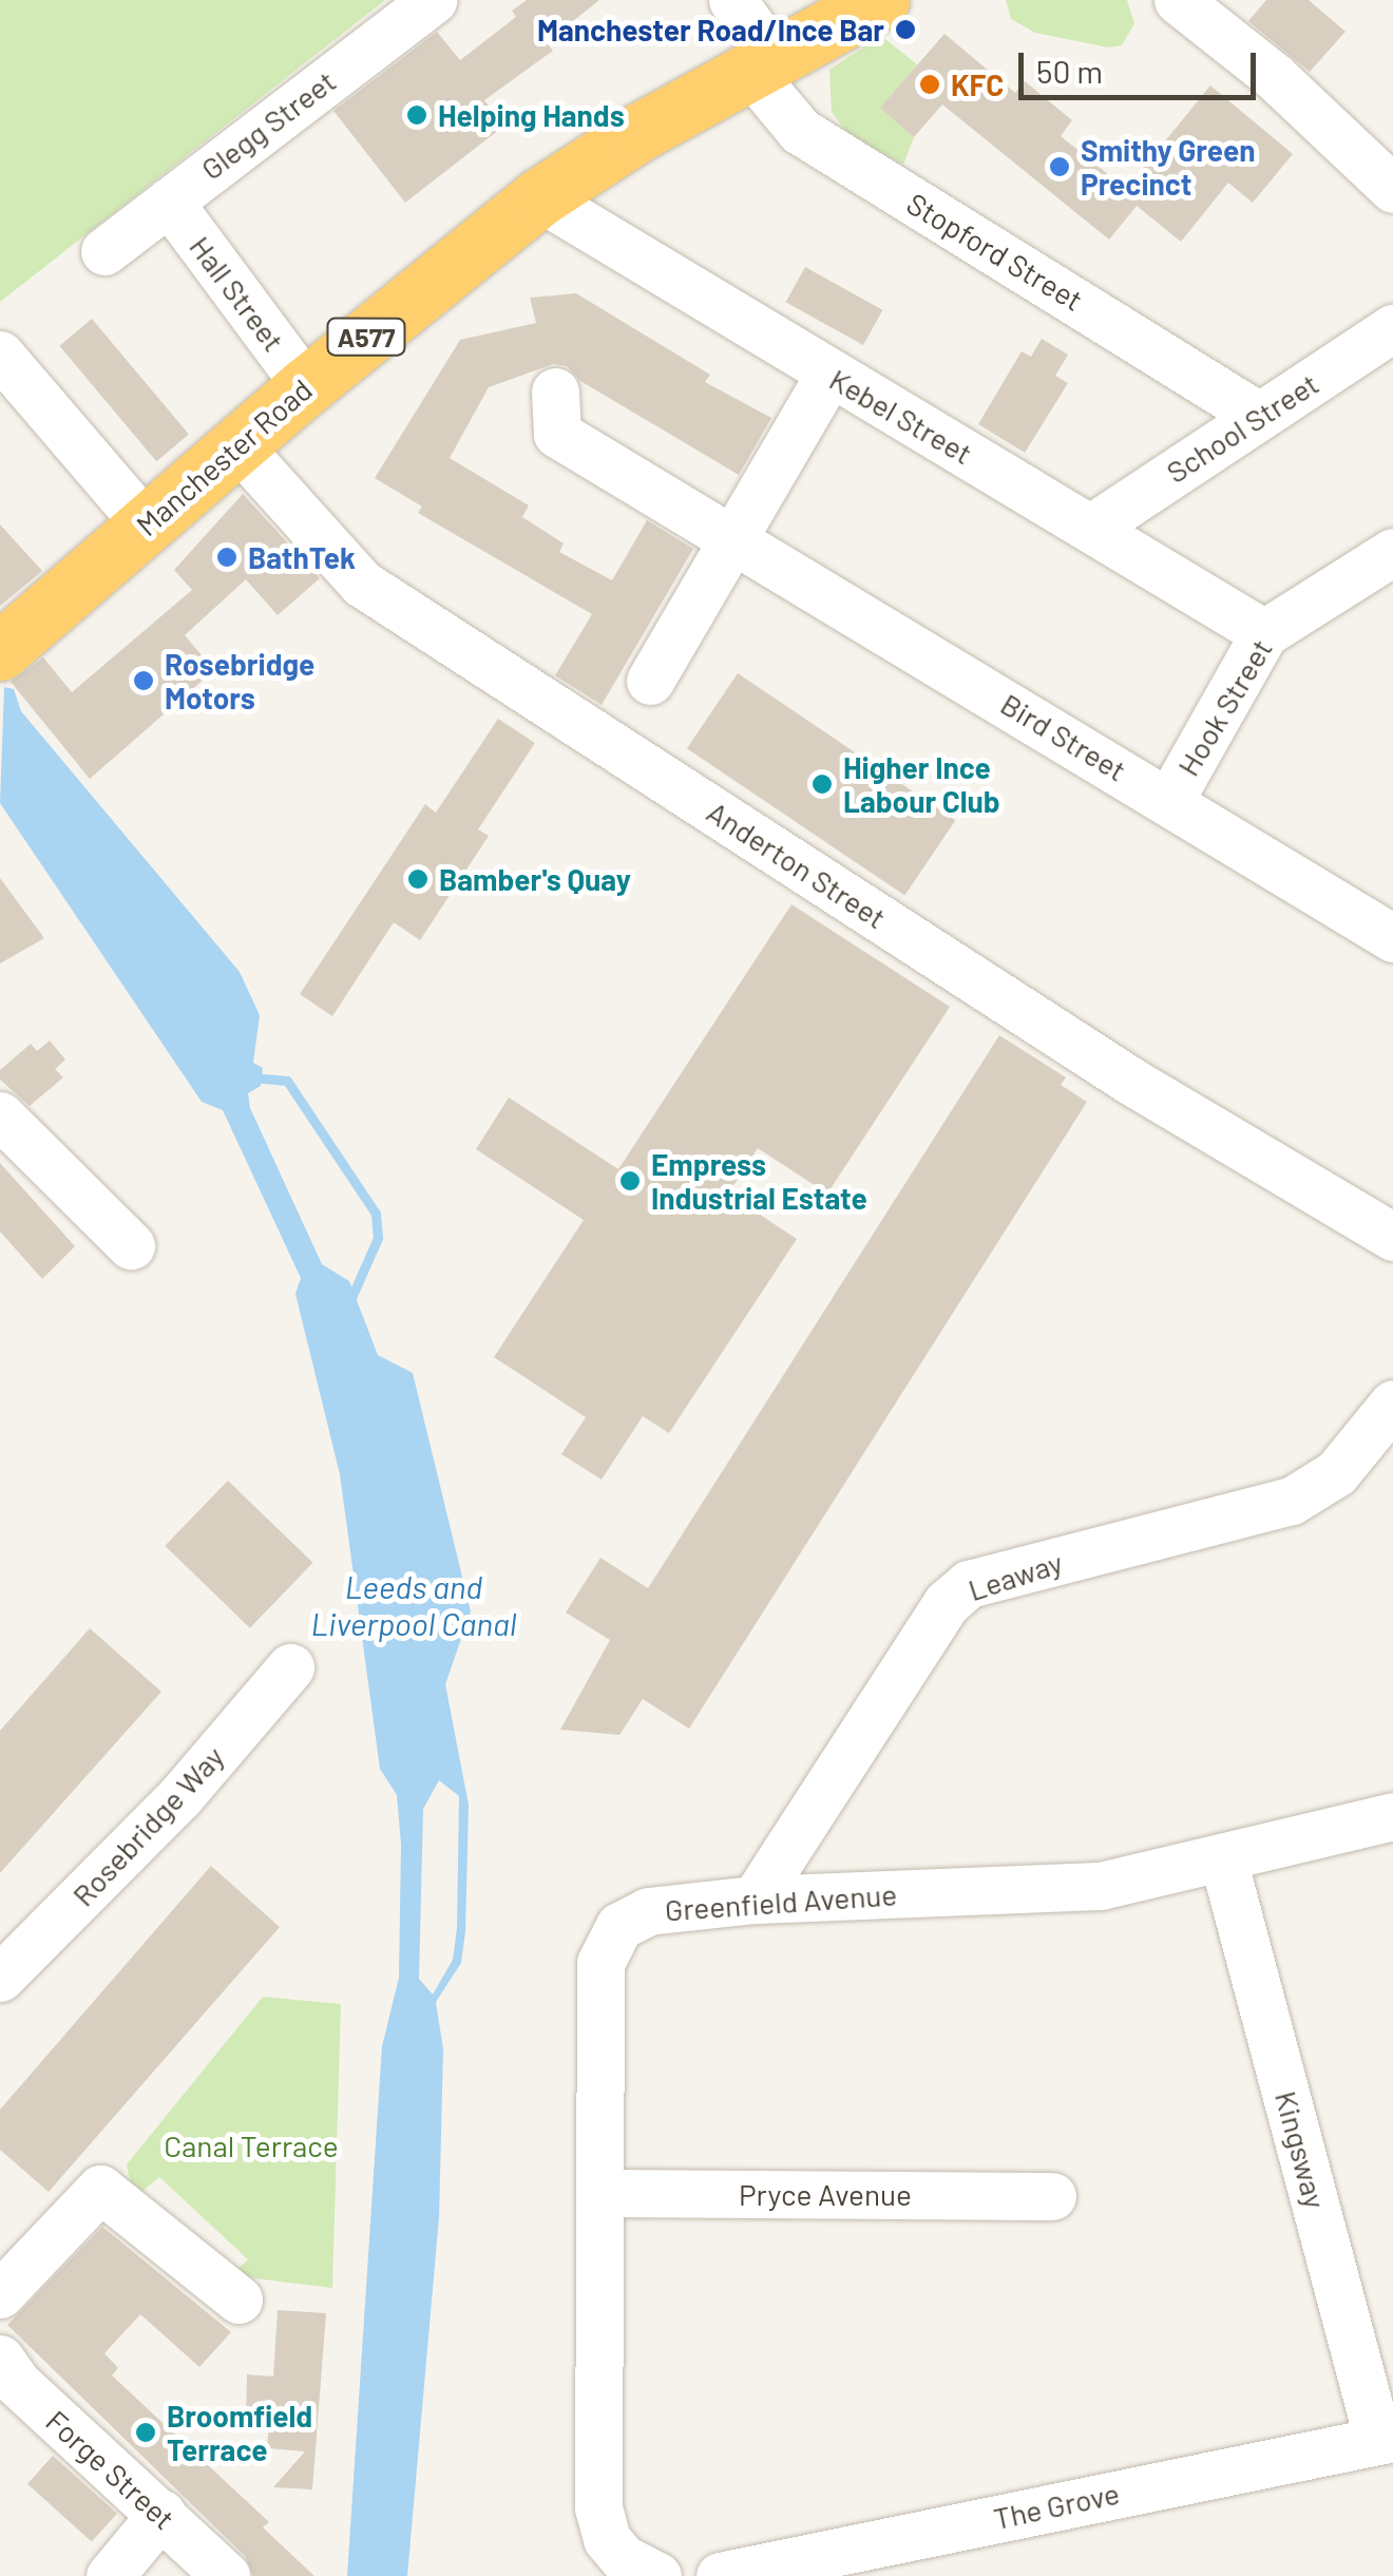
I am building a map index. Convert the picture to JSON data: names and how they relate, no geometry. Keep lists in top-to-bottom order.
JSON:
{
  "streets": {
    "highway": ["A577", "Manchester Road"],
    "street": [
      "Glegg Street",
      "Stopford Street",
      "Hall Street",
      "Kebel Street",
      "School Street",
      "Hook Street",
      "Bird Street",
      "Anderton Street",
      "Leaway",
      "Rosebridge Way",
      "Greenfield Avenue",
      "Kingsway",
      "Pryce Avenue",
      "Forge Street",
      "The Grove"
    ]
  },
  "crossings": [
    ["Glegg Street", "Hall Street"],
    ["Stopford Street", "School Street"],
    ["Stopford Street", "Manchester Road"],
    ["Hall Street", "Manchester Road"],
    ["Kebel Street", "School Street"],
    ["Kebel Street", "Manchester Road"],
    ["Kebel Street", "Hook Street"],
    ["Manchester Road", "Anderton Street"],
    ["Hook Street", "Bird Street"],
    ["Leaway", "Greenfield Avenue"],
    ["Greenfield Avenue", "Kingsway"],
    ["Greenfield Avenue", "Pryce Avenue"],
    ["Kingsway", "The Grove"]
  ],
  "water": ["Leeds and Liverpool Canal"],
  "parks": ["Canal Terrace"],
  "places": [
    "Manchester Road/Ince Bar",
    "KFC",
    "Helping Hands",
    "Smithy Green Precinct",
    "BathTek",
    "Rosebridge Motors",
    "Higher Ince Labour Club",
    "Bamber's Quay",
    "Empress Industrial Estate",
    "Broomfield Terrace"
  ],
  "scale_bar": "50 m"
}
